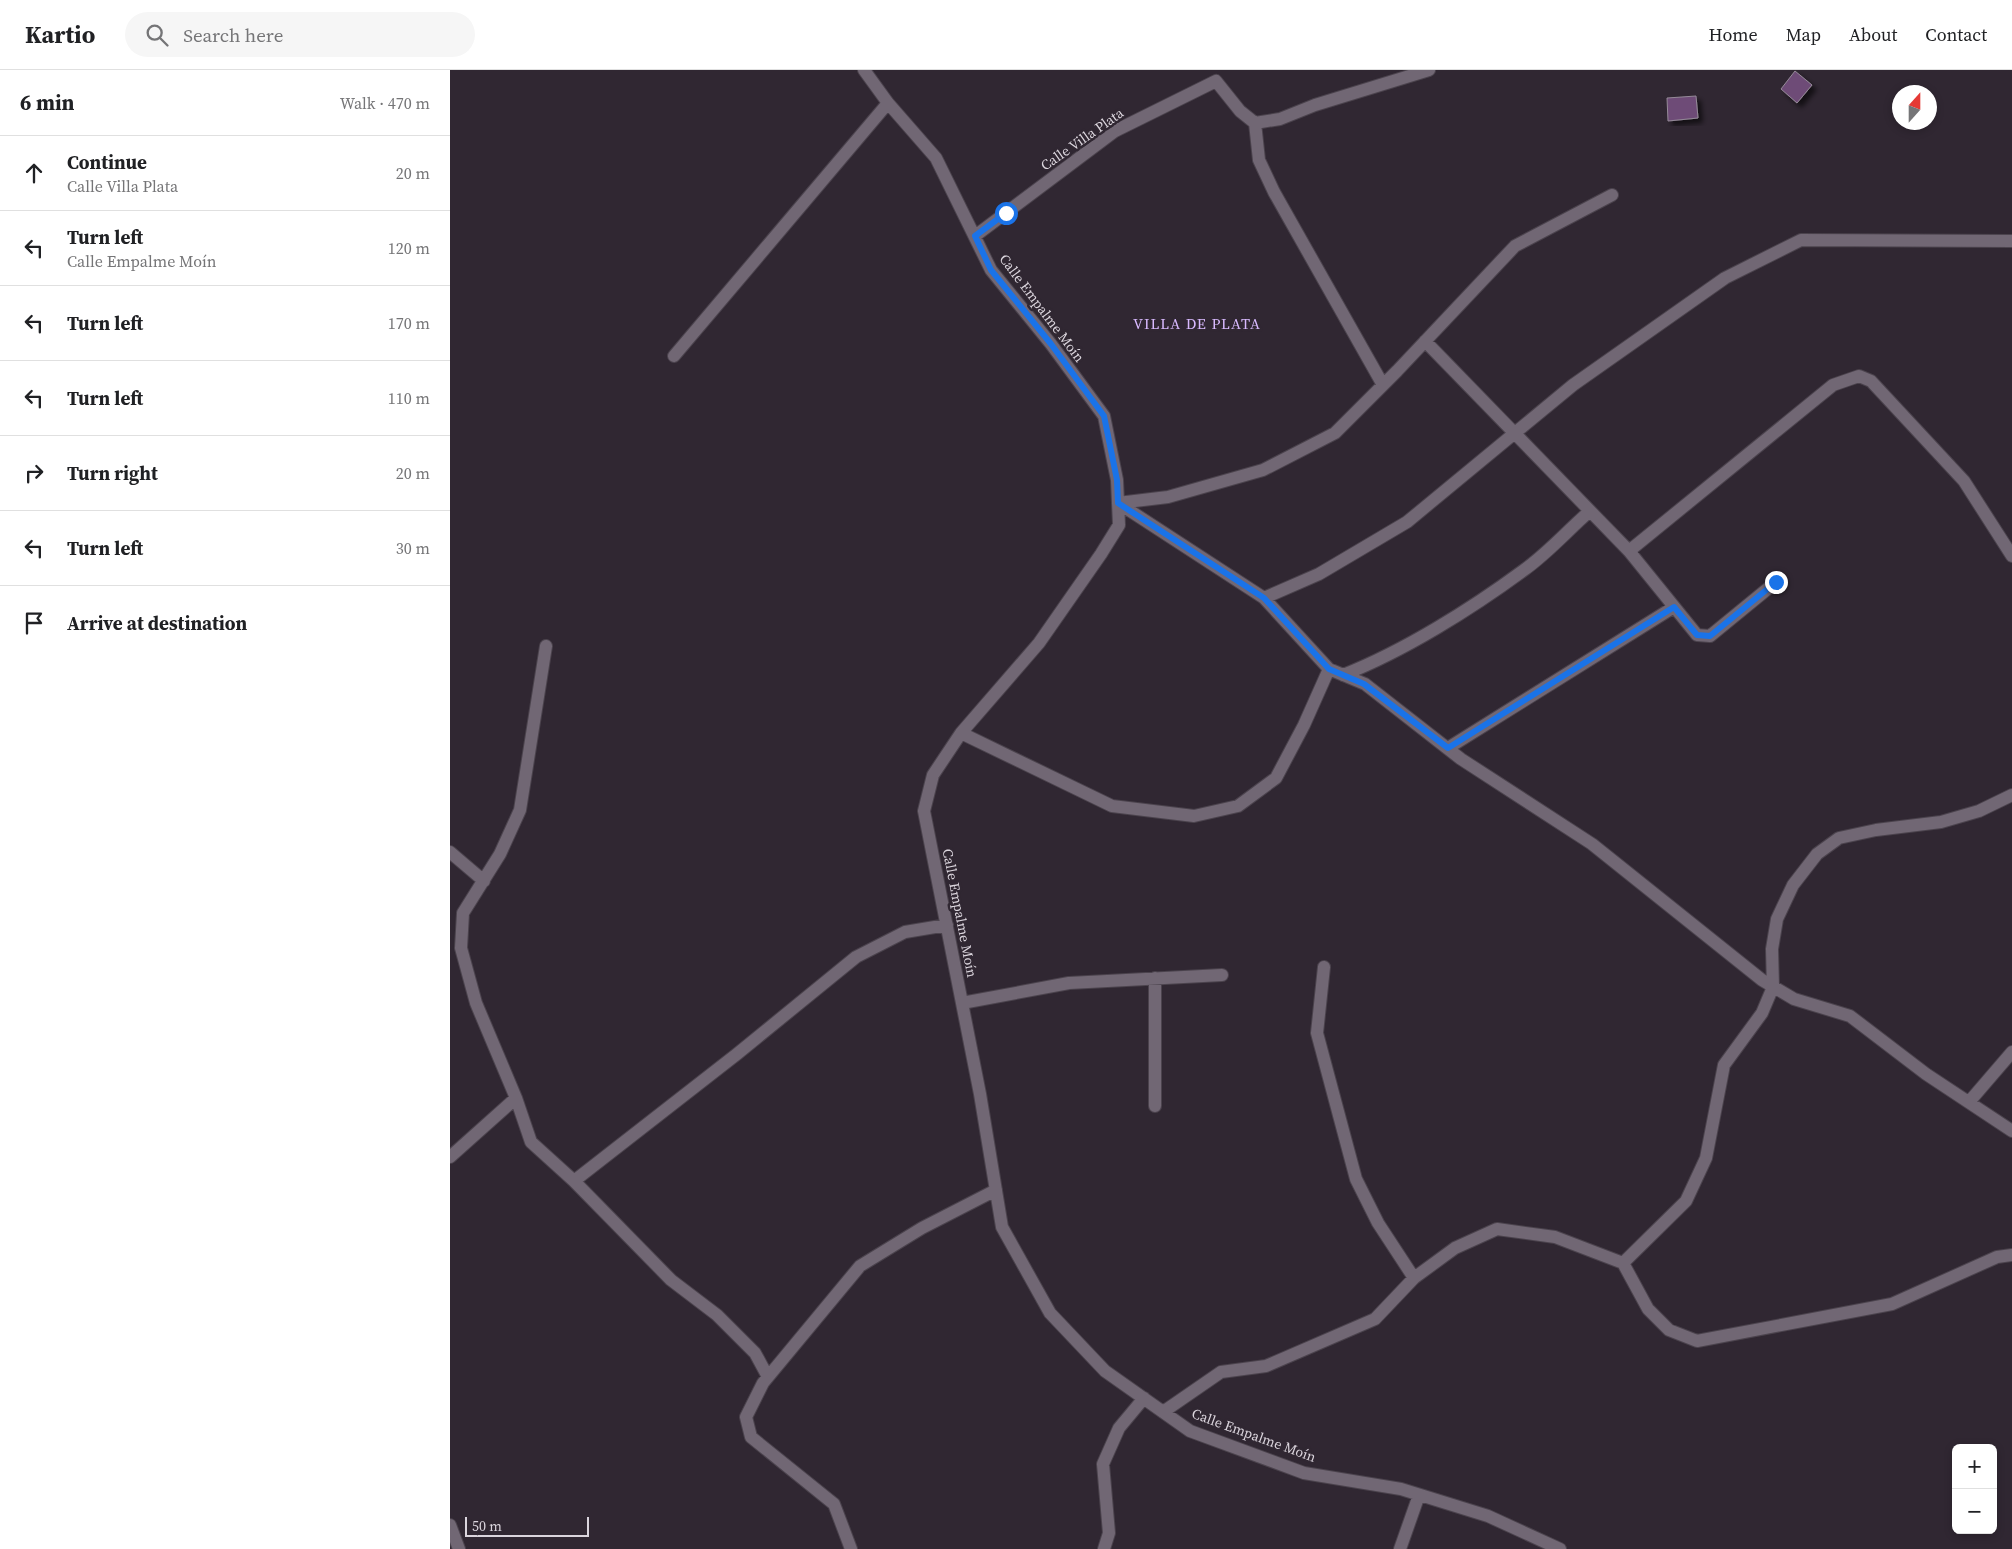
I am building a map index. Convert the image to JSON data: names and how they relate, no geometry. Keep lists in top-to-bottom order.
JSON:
{
  "streets": {
    "street": ["Calle Villa Plata", "Calle Empalme Moín"]
  },
  "crossings": [
    ["Calle Villa Plata", "Calle Empalme Moín"]
  ],
  "districts": ["VILLA DE PLATA"],
  "scale_bar": "50 m",
  "north": "top",
  "page": {
    "header": "Kartio",
    "search": "Search here",
    "nav": [
      "Home",
      "Map",
      "About",
      "Contact"
    ],
    "heading": ["6 min", "Walk · 470 m"],
    "list": [
      ["Continue", "Calle Villa Plata", "20 m"],
      ["Turn left", "Calle Empalme Moín", "120 m"],
      ["Turn left", "170 m"],
      ["Turn left", "110 m"],
      ["Turn right", "20 m"],
      ["Turn left", "30 m"],
      "Arrive at destination"
    ],
    "map_buttons": ["+", "−"],
    "scale": "50 m"
  }
}
